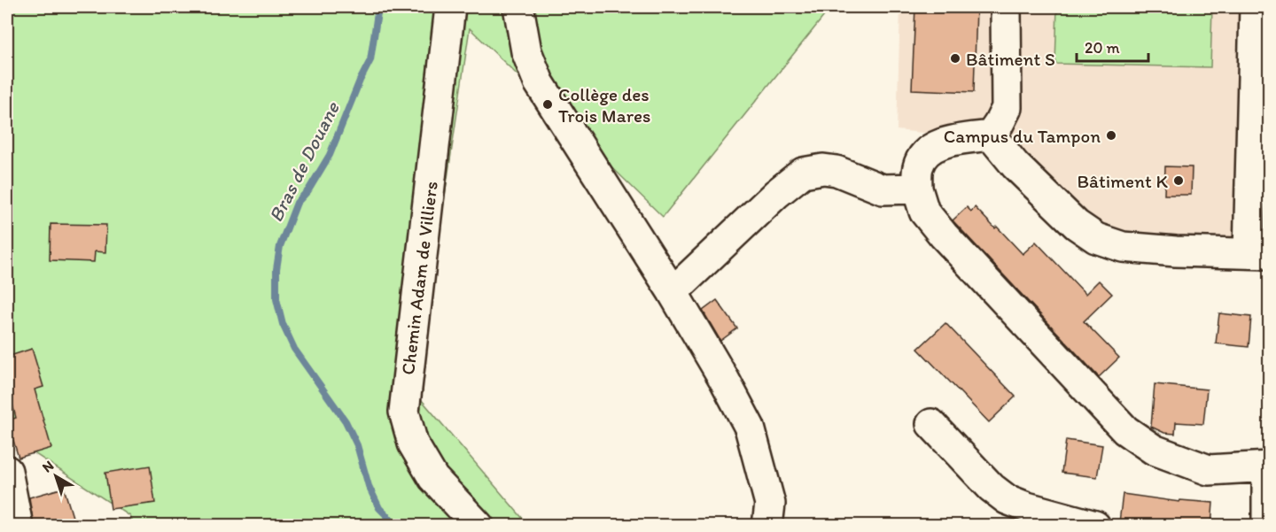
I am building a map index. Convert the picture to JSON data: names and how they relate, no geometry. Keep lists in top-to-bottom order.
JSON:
{
  "streets": {
    "street": ["Chemin Adam de Villiers"]
  },
  "water": ["Bras de Douane"],
  "places": [
    "Bâtiment S",
    "Collège des Trois Mares",
    "Campus du Tampon",
    "Bâtiment K"
  ],
  "scale_bar": "20 m",
  "north": "top left"
}
